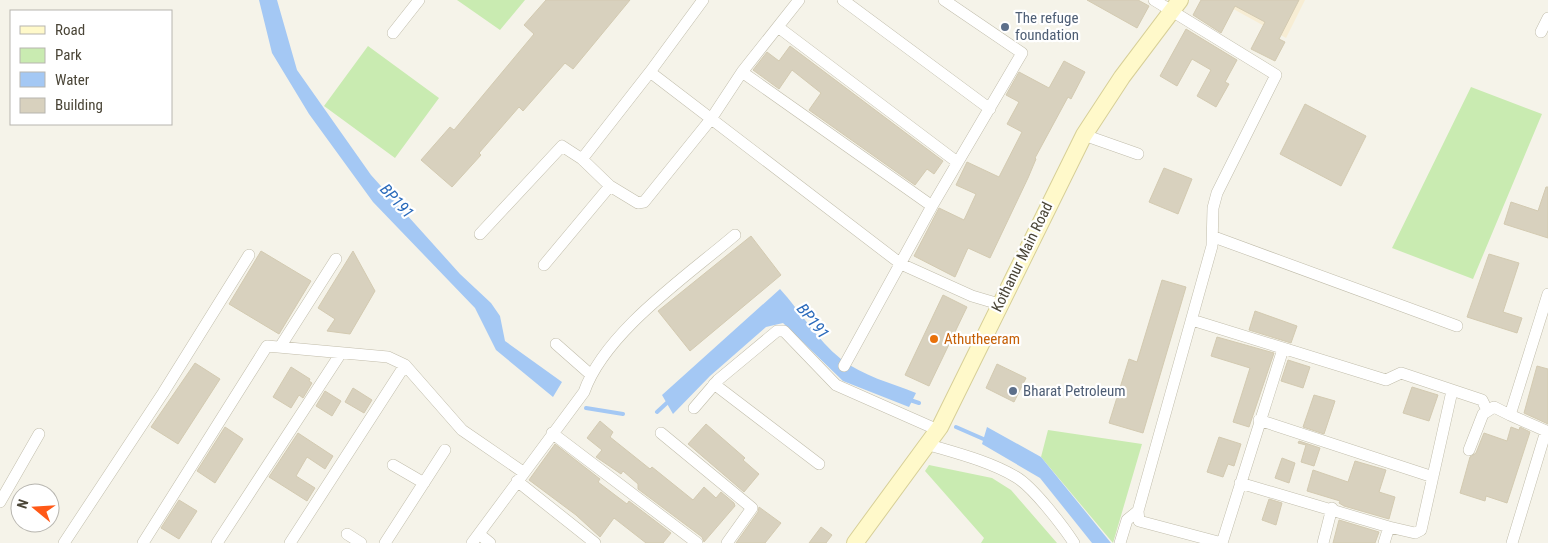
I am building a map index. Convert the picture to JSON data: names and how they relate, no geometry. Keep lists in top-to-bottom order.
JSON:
{
  "streets": {
    "main road": ["Kothanur Main Road"]
  },
  "water": ["BP191"],
  "places": ["The refuge foundation", "Athutheeram", "Bharat Petroleum"],
  "legend": [
    "Road",
    "Park",
    "Water",
    "Building"
  ],
  "north": "left"
}
